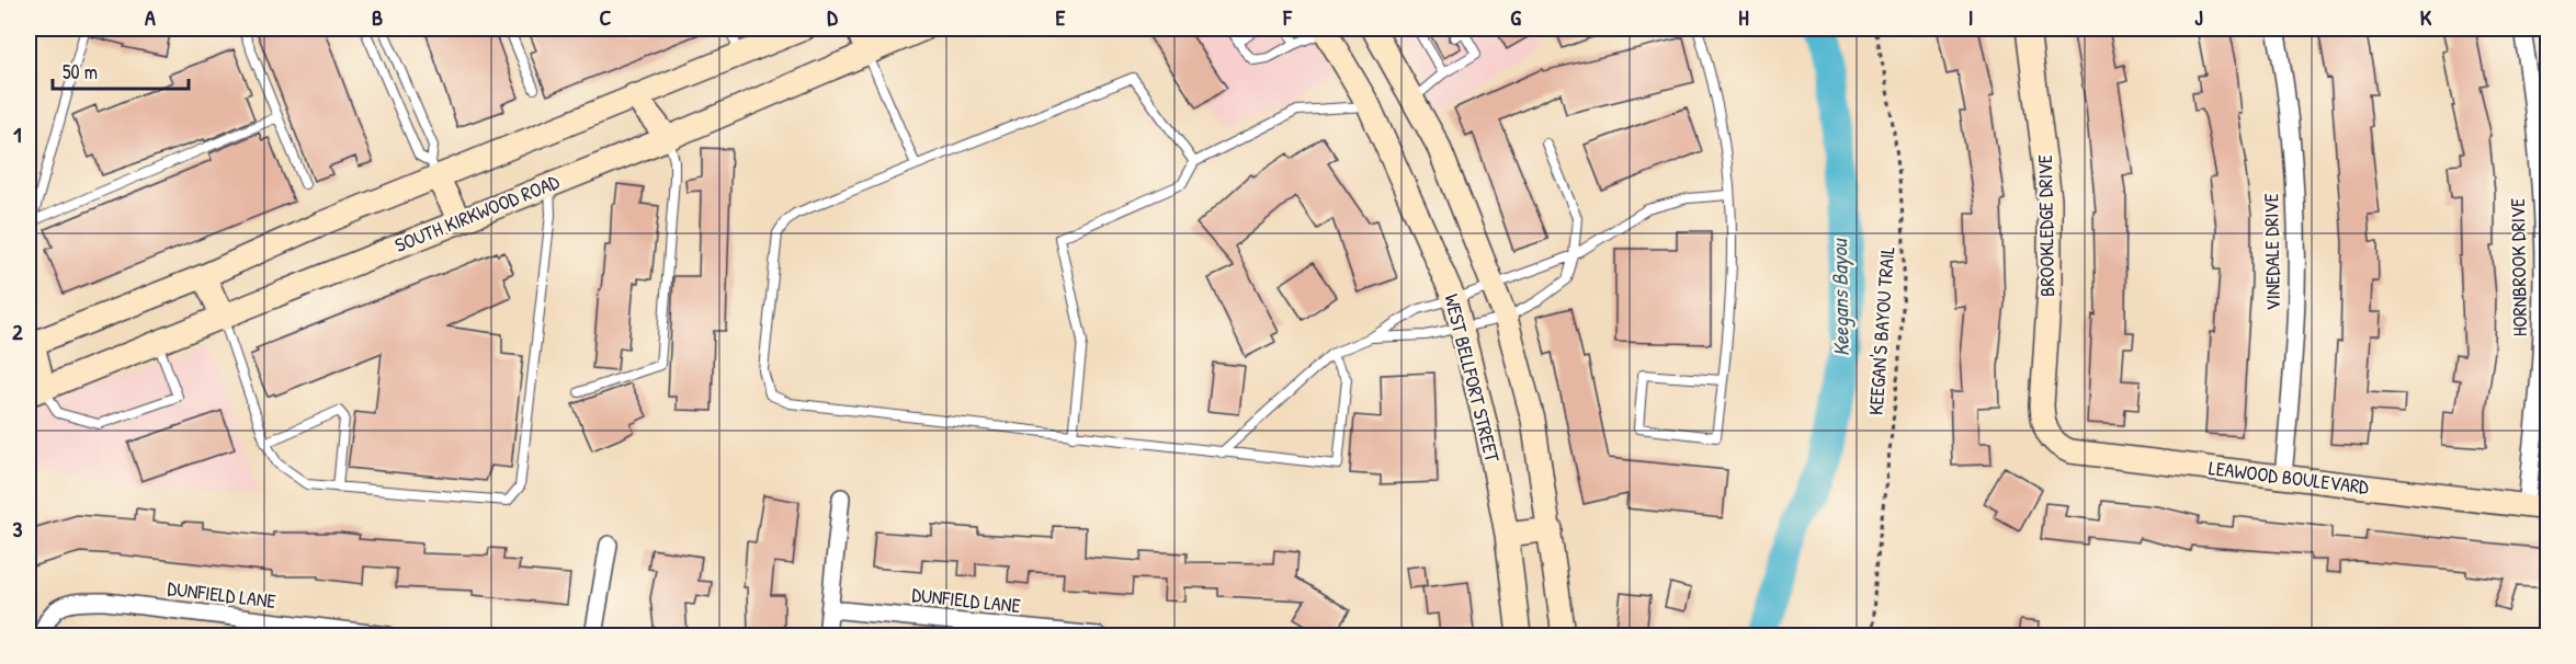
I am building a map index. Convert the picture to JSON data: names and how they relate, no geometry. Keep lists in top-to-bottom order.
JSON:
{
  "streets": {
    "main road": [
      "SOUTH KIRKWOOD ROAD",
      "BROOKLEDGE DRIVE",
      "WEST BELLFORT STREET",
      "LEAWOOD BOULEVARD"
    ],
    "street": ["VINEDALE DRIVE", "HORNBROOK DRIVE", "DUNFIELD LANE"],
    "path": ["KEEGAN'S BAYOU TRAIL"]
  },
  "crossings": [
    ["BROOKLEDGE DRIVE", "LEAWOOD BOULEVARD"],
    ["VINEDALE DRIVE", "LEAWOOD BOULEVARD"],
    ["HORNBROOK DRIVE", "LEAWOOD BOULEVARD"]
  ],
  "water": ["Keegans Bayou"],
  "scale_bar": "50 m",
  "grid": {
    "columns": [
      "A",
      "B",
      "C",
      "D",
      "E",
      "F",
      "G",
      "H",
      "I",
      "J",
      "K"
    ],
    "rows": ["1", "2", "3"]
  }
}
